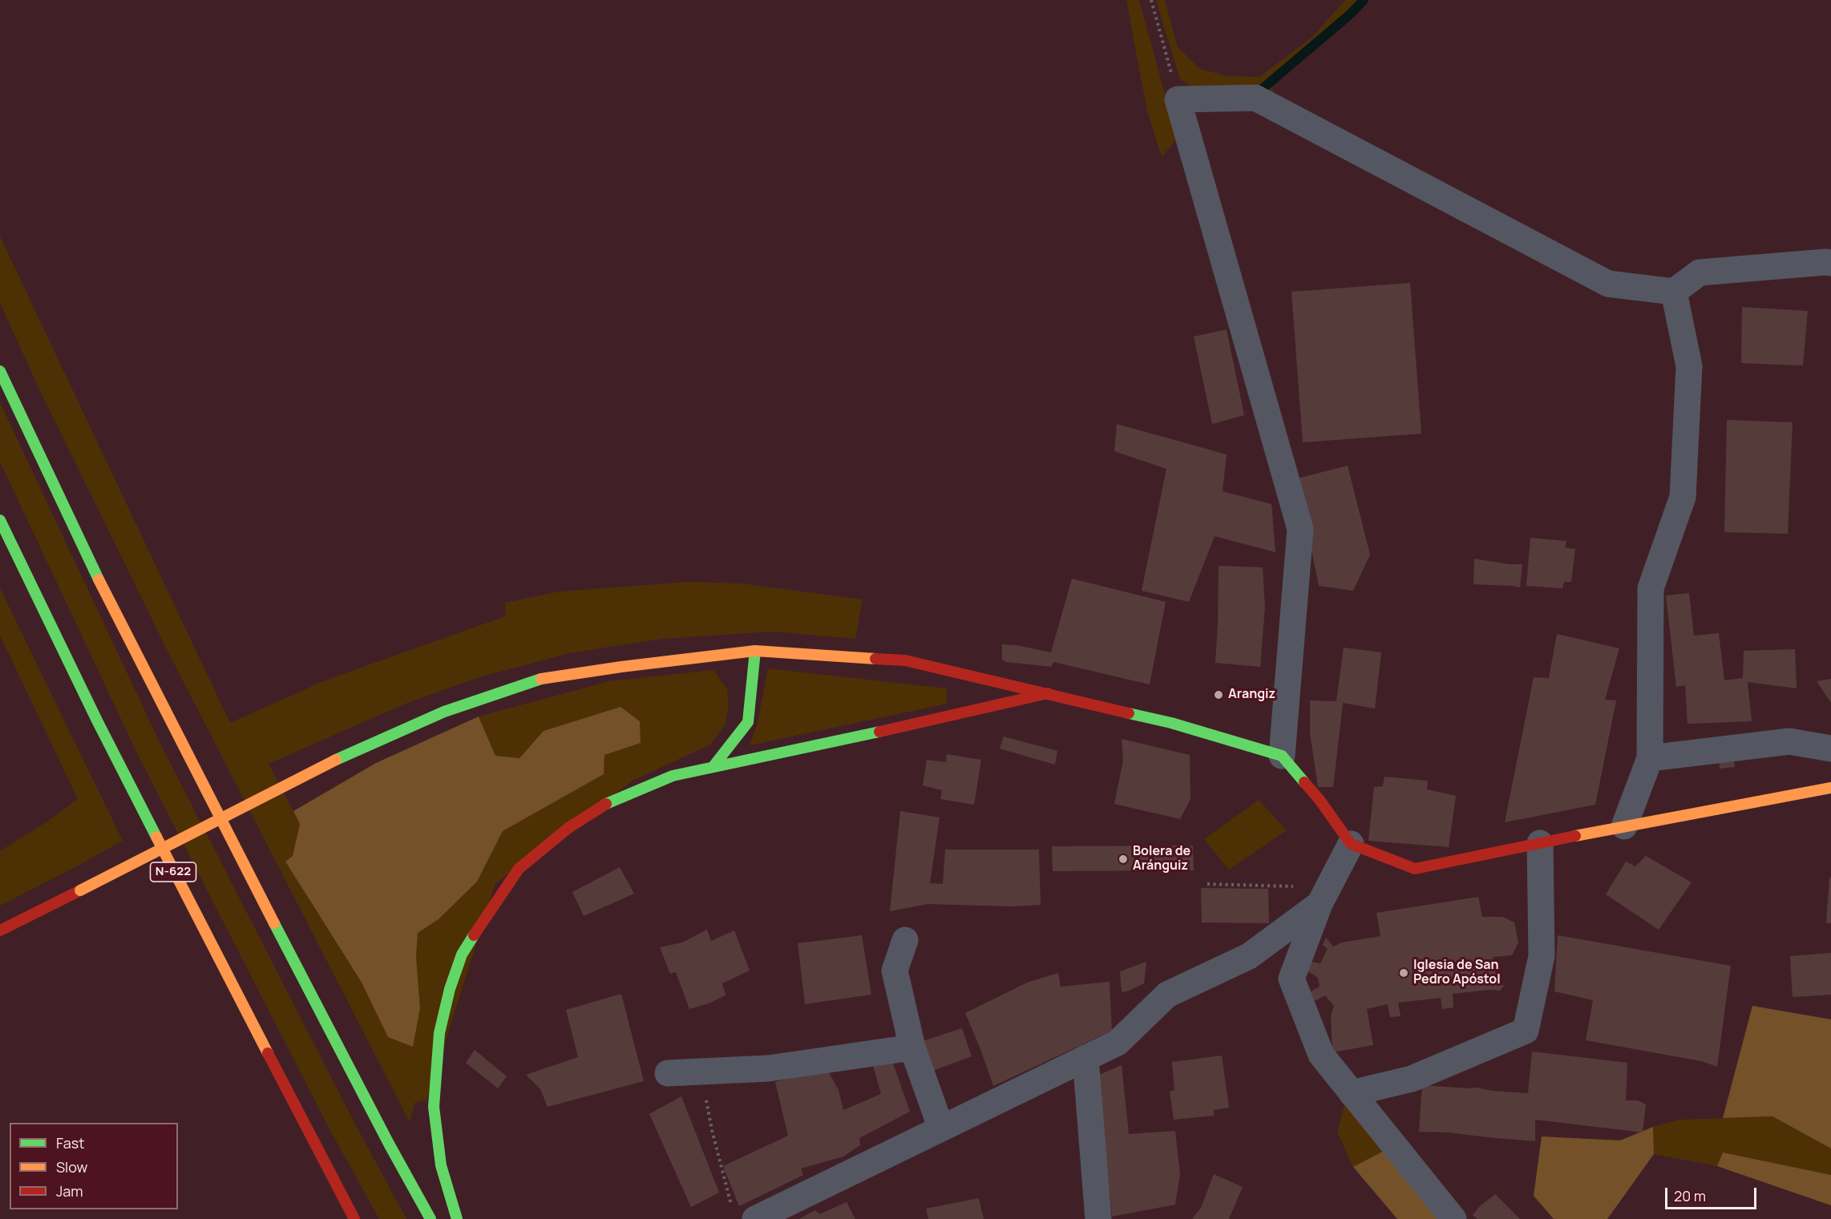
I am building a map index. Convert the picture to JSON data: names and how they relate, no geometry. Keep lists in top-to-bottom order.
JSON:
{
  "streets": {
    "main road": ["N-622"]
  },
  "places": ["Arangiz", "Bolera de Aránguiz", "Iglesia de San Pedro Apóstol"],
  "legend": ["Fast", "Slow", "Jam"],
  "scale_bar": "20 m"
}
